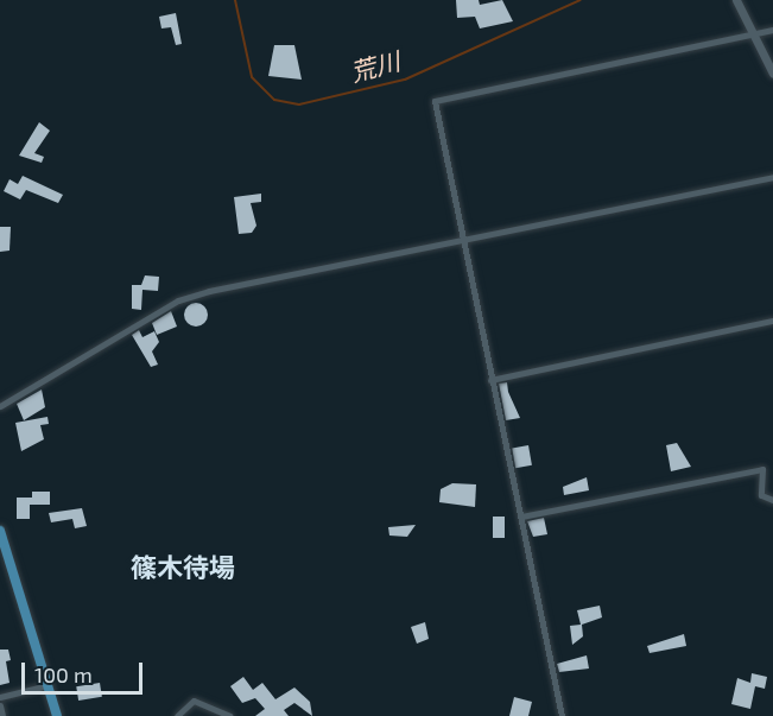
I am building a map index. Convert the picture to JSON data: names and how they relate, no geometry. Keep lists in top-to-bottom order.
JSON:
{
  "districts": ["篠木待場"],
  "water": ["荒川"],
  "scale_bar": "100 m"
}
